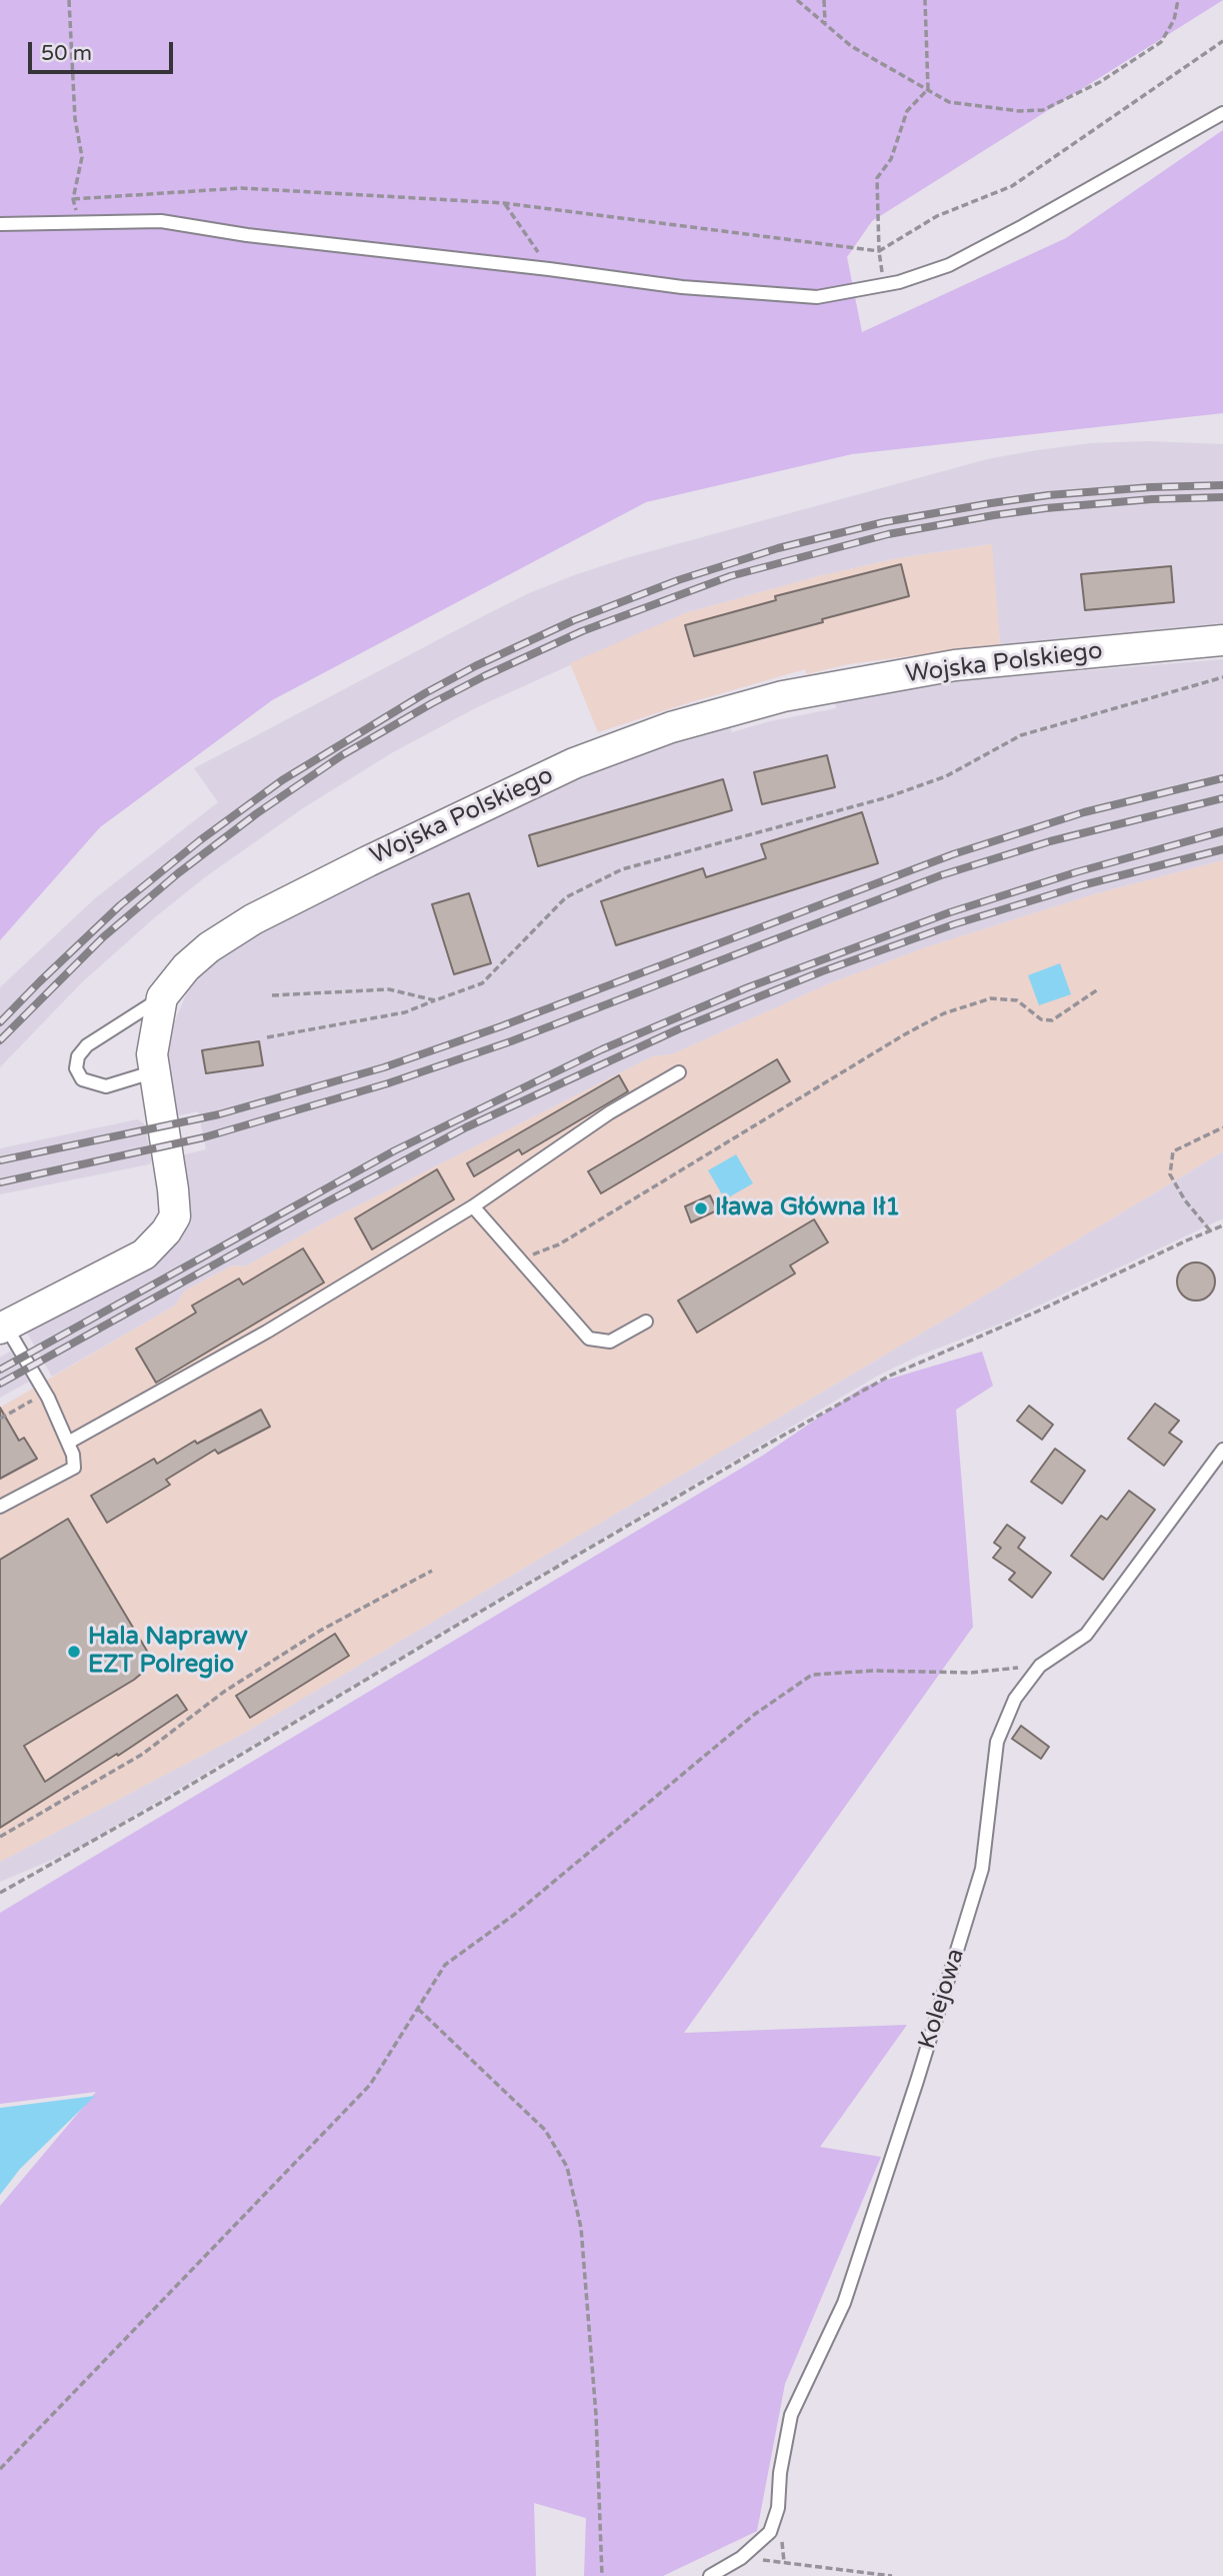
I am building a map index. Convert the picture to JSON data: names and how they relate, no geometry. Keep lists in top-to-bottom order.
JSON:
{
  "streets": {
    "street": ["Wojska Polskiego"],
    "lane": ["Kolejowa"]
  },
  "places": ["Iława Główna Ił1", "Hala Naprawy EZT Polregio"],
  "scale_bar": "50 m"
}
